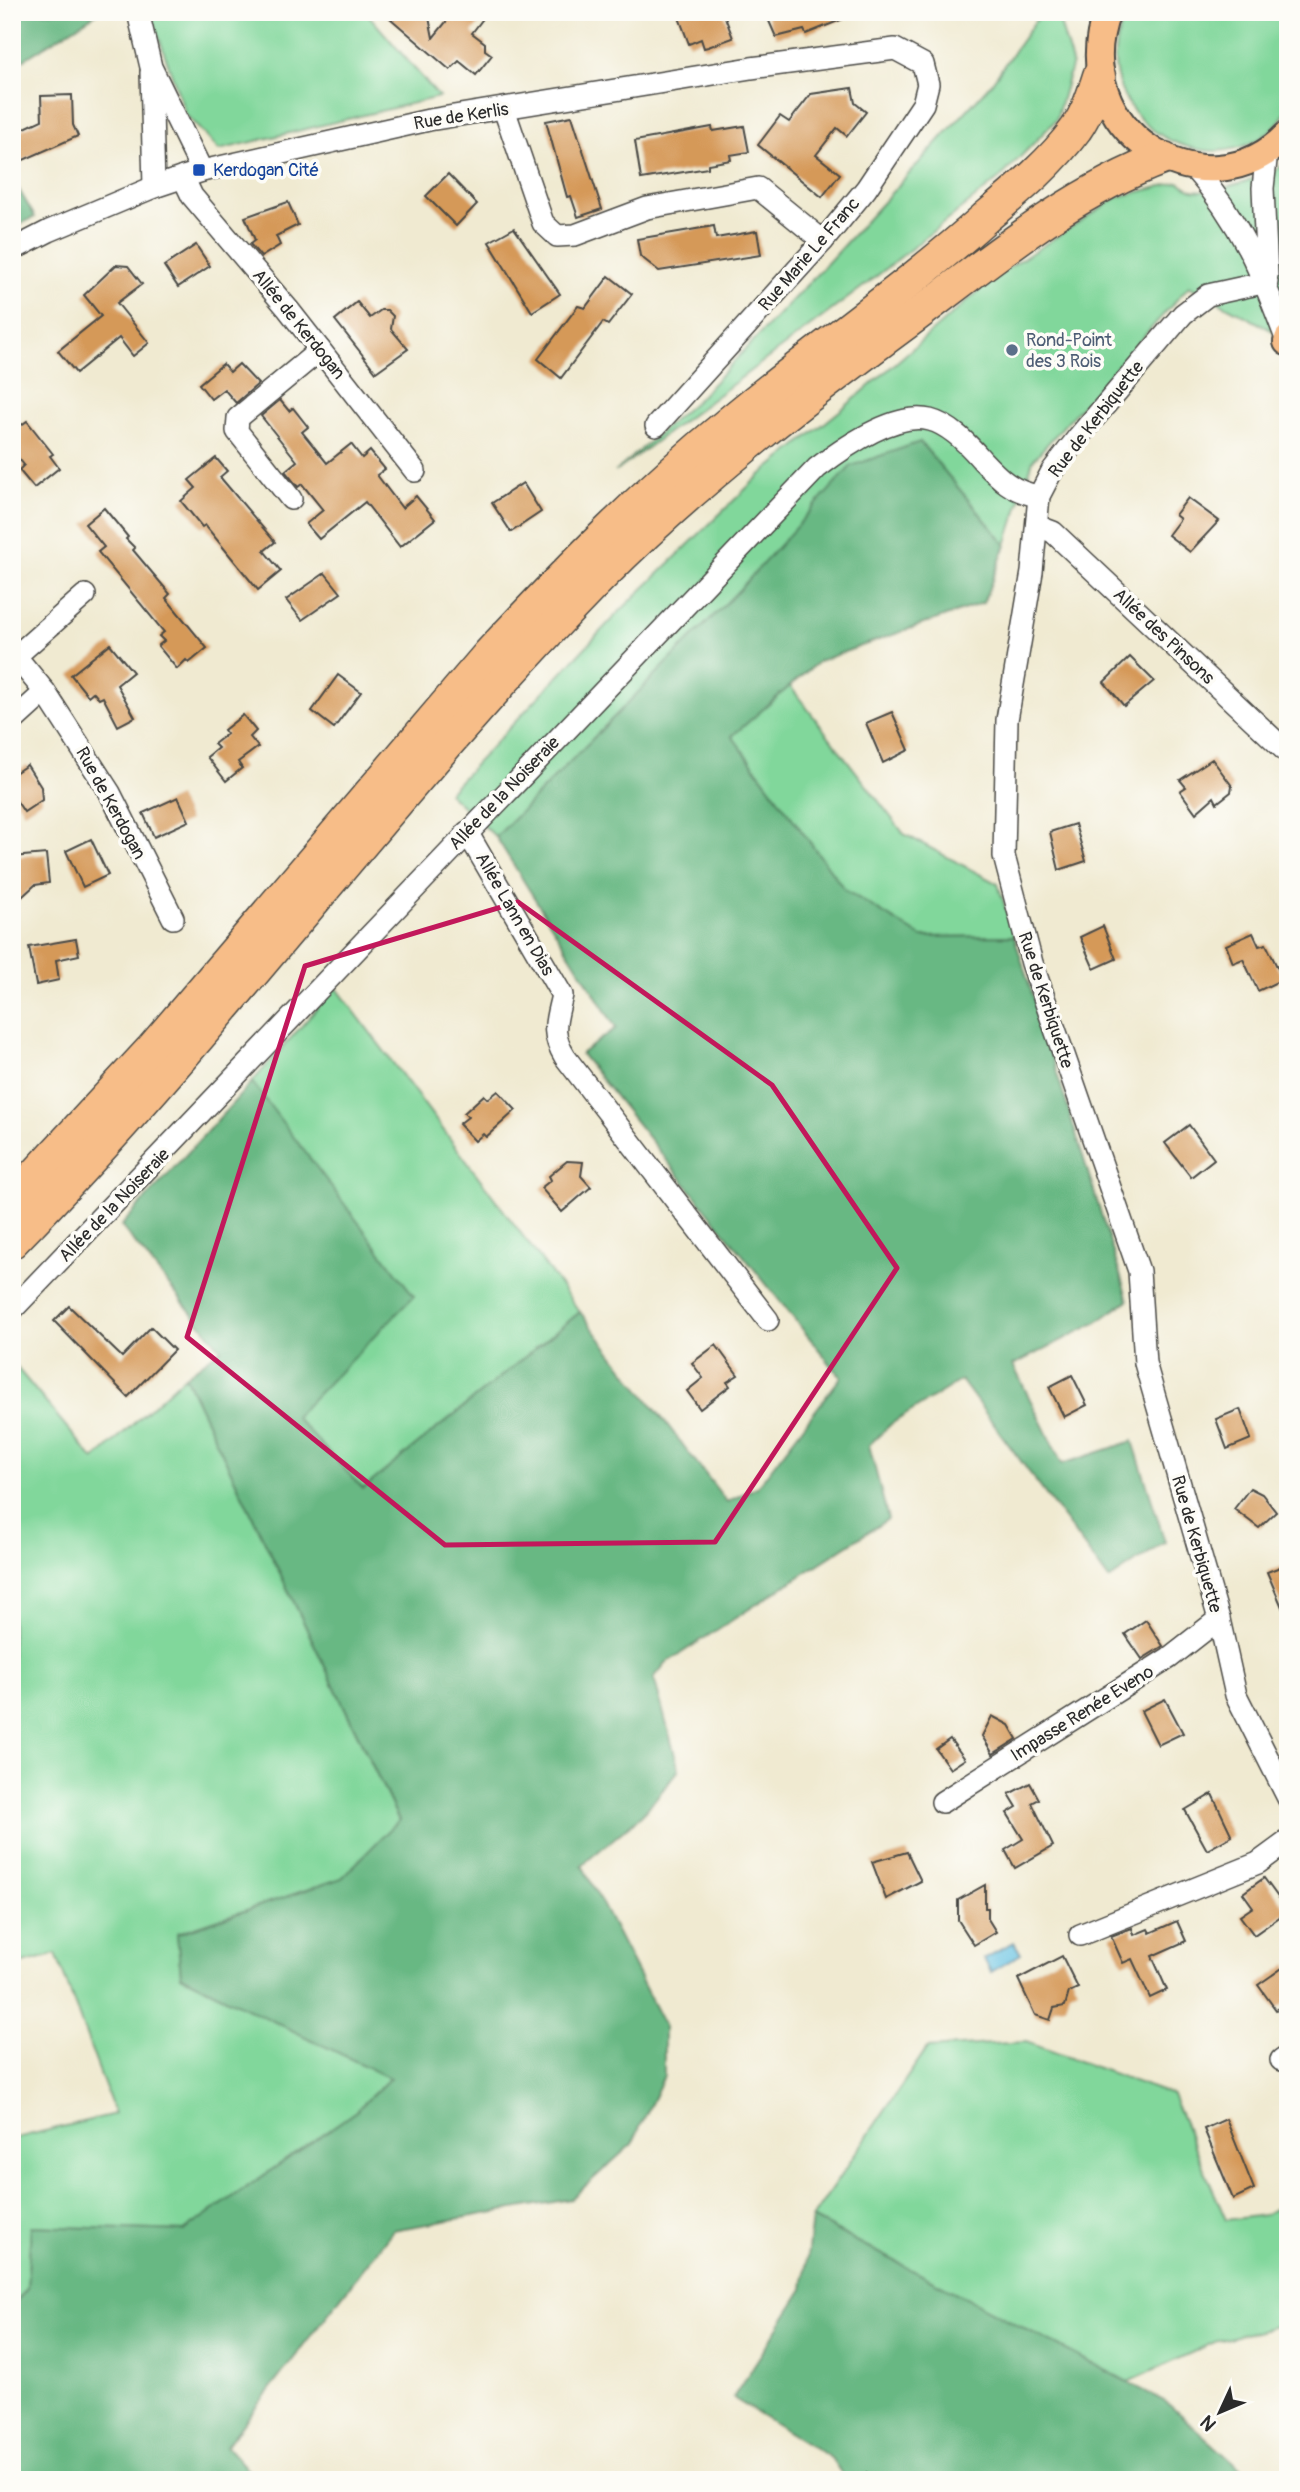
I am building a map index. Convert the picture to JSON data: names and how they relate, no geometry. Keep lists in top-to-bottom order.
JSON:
{
  "streets": {
    "street": [
      "Rue de Kerlis",
      "Rue Marie Le Franc",
      "Allée de Kerdogan",
      "Rue de Kerbiquette",
      "Allée des Pinsons",
      "Allée de la Noiseraie",
      "Rue de Kerdogan",
      "Allée Lann en Dias",
      "Impasse Renée Eveno"
    ]
  },
  "crossings": [
    ["Rue de Kerlis", "Rue Marie Le Franc"],
    ["Rue de Kerlis", "Allée de Kerdogan"],
    ["Rue de Kerbiquette", "Allée des Pinsons"],
    ["Rue de Kerbiquette", "Allée de la Noiseraie"],
    ["Rue de Kerbiquette", "Impasse Renée Eveno"],
    ["Allée de la Noiseraie", "Allée Lann en Dias"]
  ],
  "places": {
    "transit": ["Kerdogan Cité"],
    "other": ["Rond-Point des 3 Rois"]
  },
  "north": "bottom left"
}
